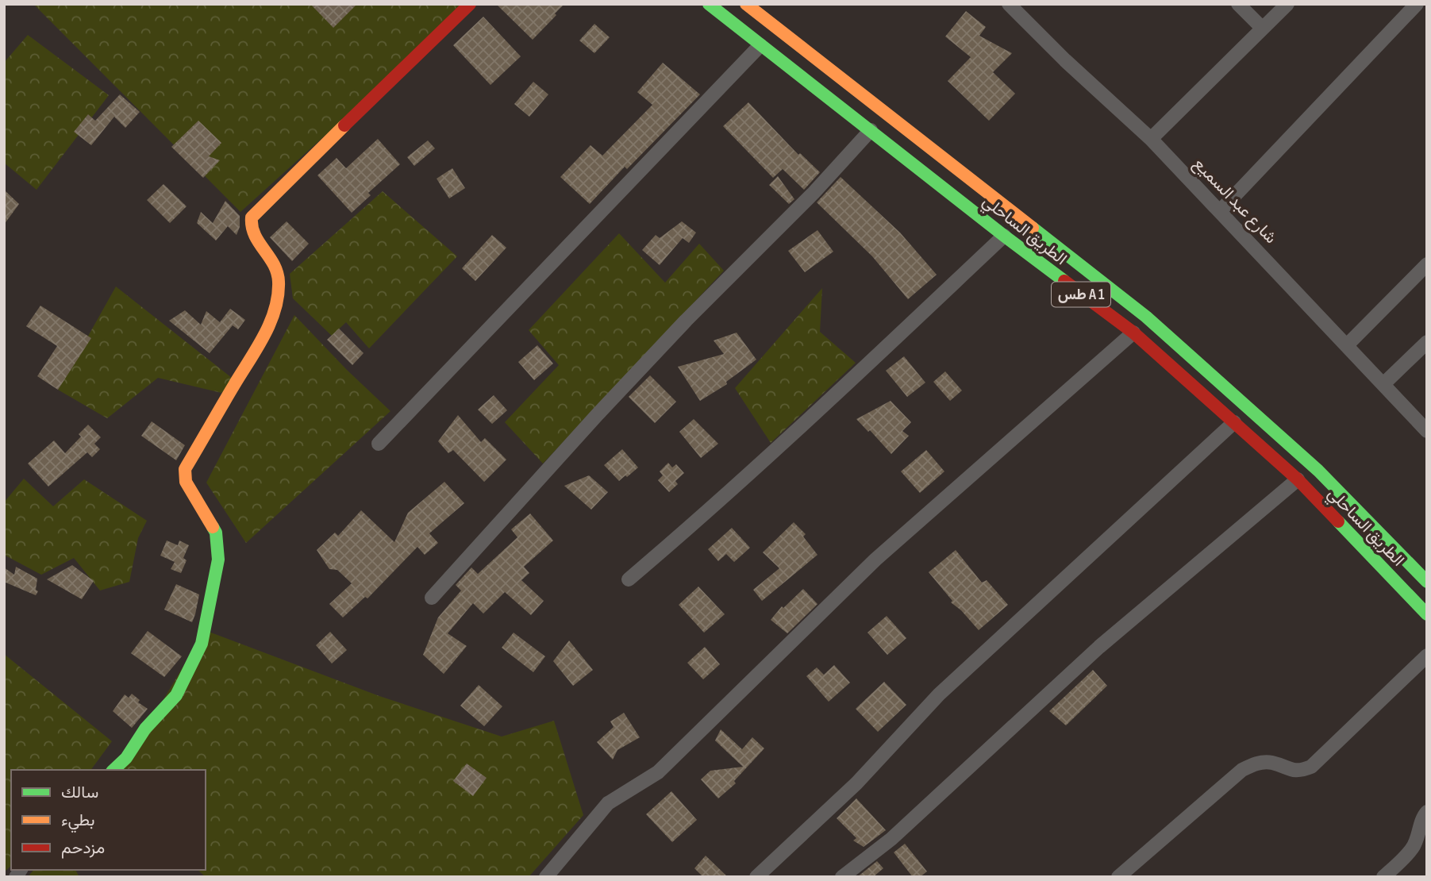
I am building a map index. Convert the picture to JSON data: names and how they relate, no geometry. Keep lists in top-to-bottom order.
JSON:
{
  "streets": {
    "main road": ["الطريق الساحلي", "طس A 1"],
    "street": ["شارع عبد السميع"]
  },
  "legend": ["سالك", "بطيء", "مزدحم"]
}
